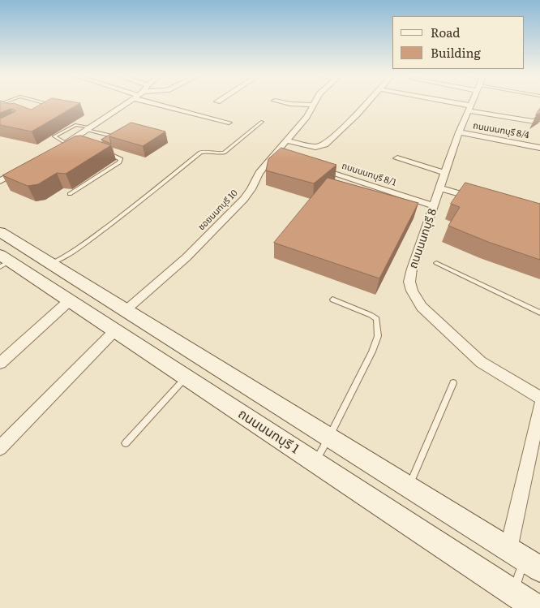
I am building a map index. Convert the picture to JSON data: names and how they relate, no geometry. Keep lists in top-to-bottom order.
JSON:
{
  "streets": {
    "main road": ["ถนนนนทบุรี 1"],
    "street": [
      "ถนนนนทบุรี 8/4",
      "ถนนนนทบุรี 8/1",
      "ซอยนนทบุรี 10",
      "ถนนนนทบุรี 8"
    ]
  },
  "crossings": [
    ["ถนนนนทบุรี 8/4", "ถนนนนทบุรี 8"],
    ["ถนนนนทบุรี 8/1", "ถนนนนทบุรี 8"]
  ],
  "legend": ["Road", "Building"]
}
